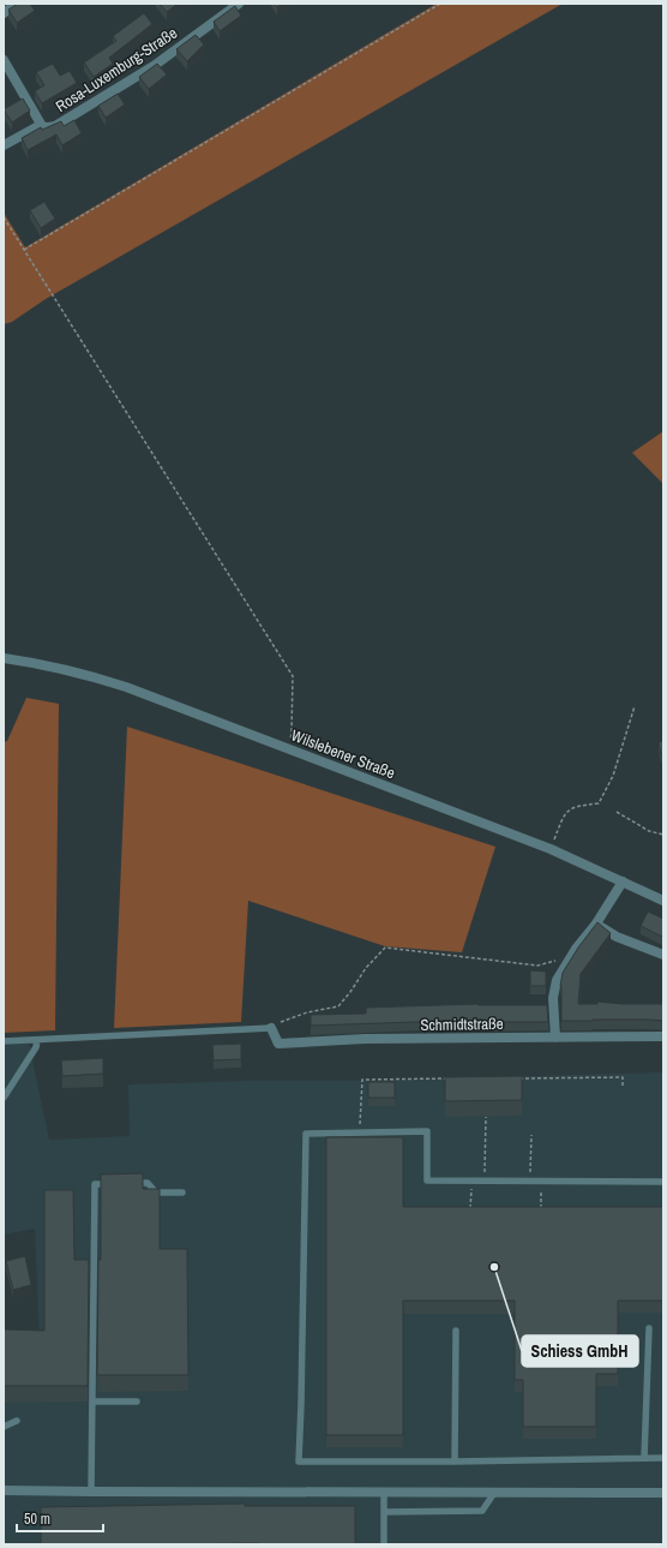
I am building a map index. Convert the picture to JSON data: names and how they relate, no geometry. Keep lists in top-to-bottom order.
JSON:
{
  "streets": {
    "street": ["Rosa-Luxemburg-Straße", "Wilslebener Straße", "Schmidtstraße"]
  },
  "places": ["Schiess GmbH"],
  "scale_bar": "50 m"
}
